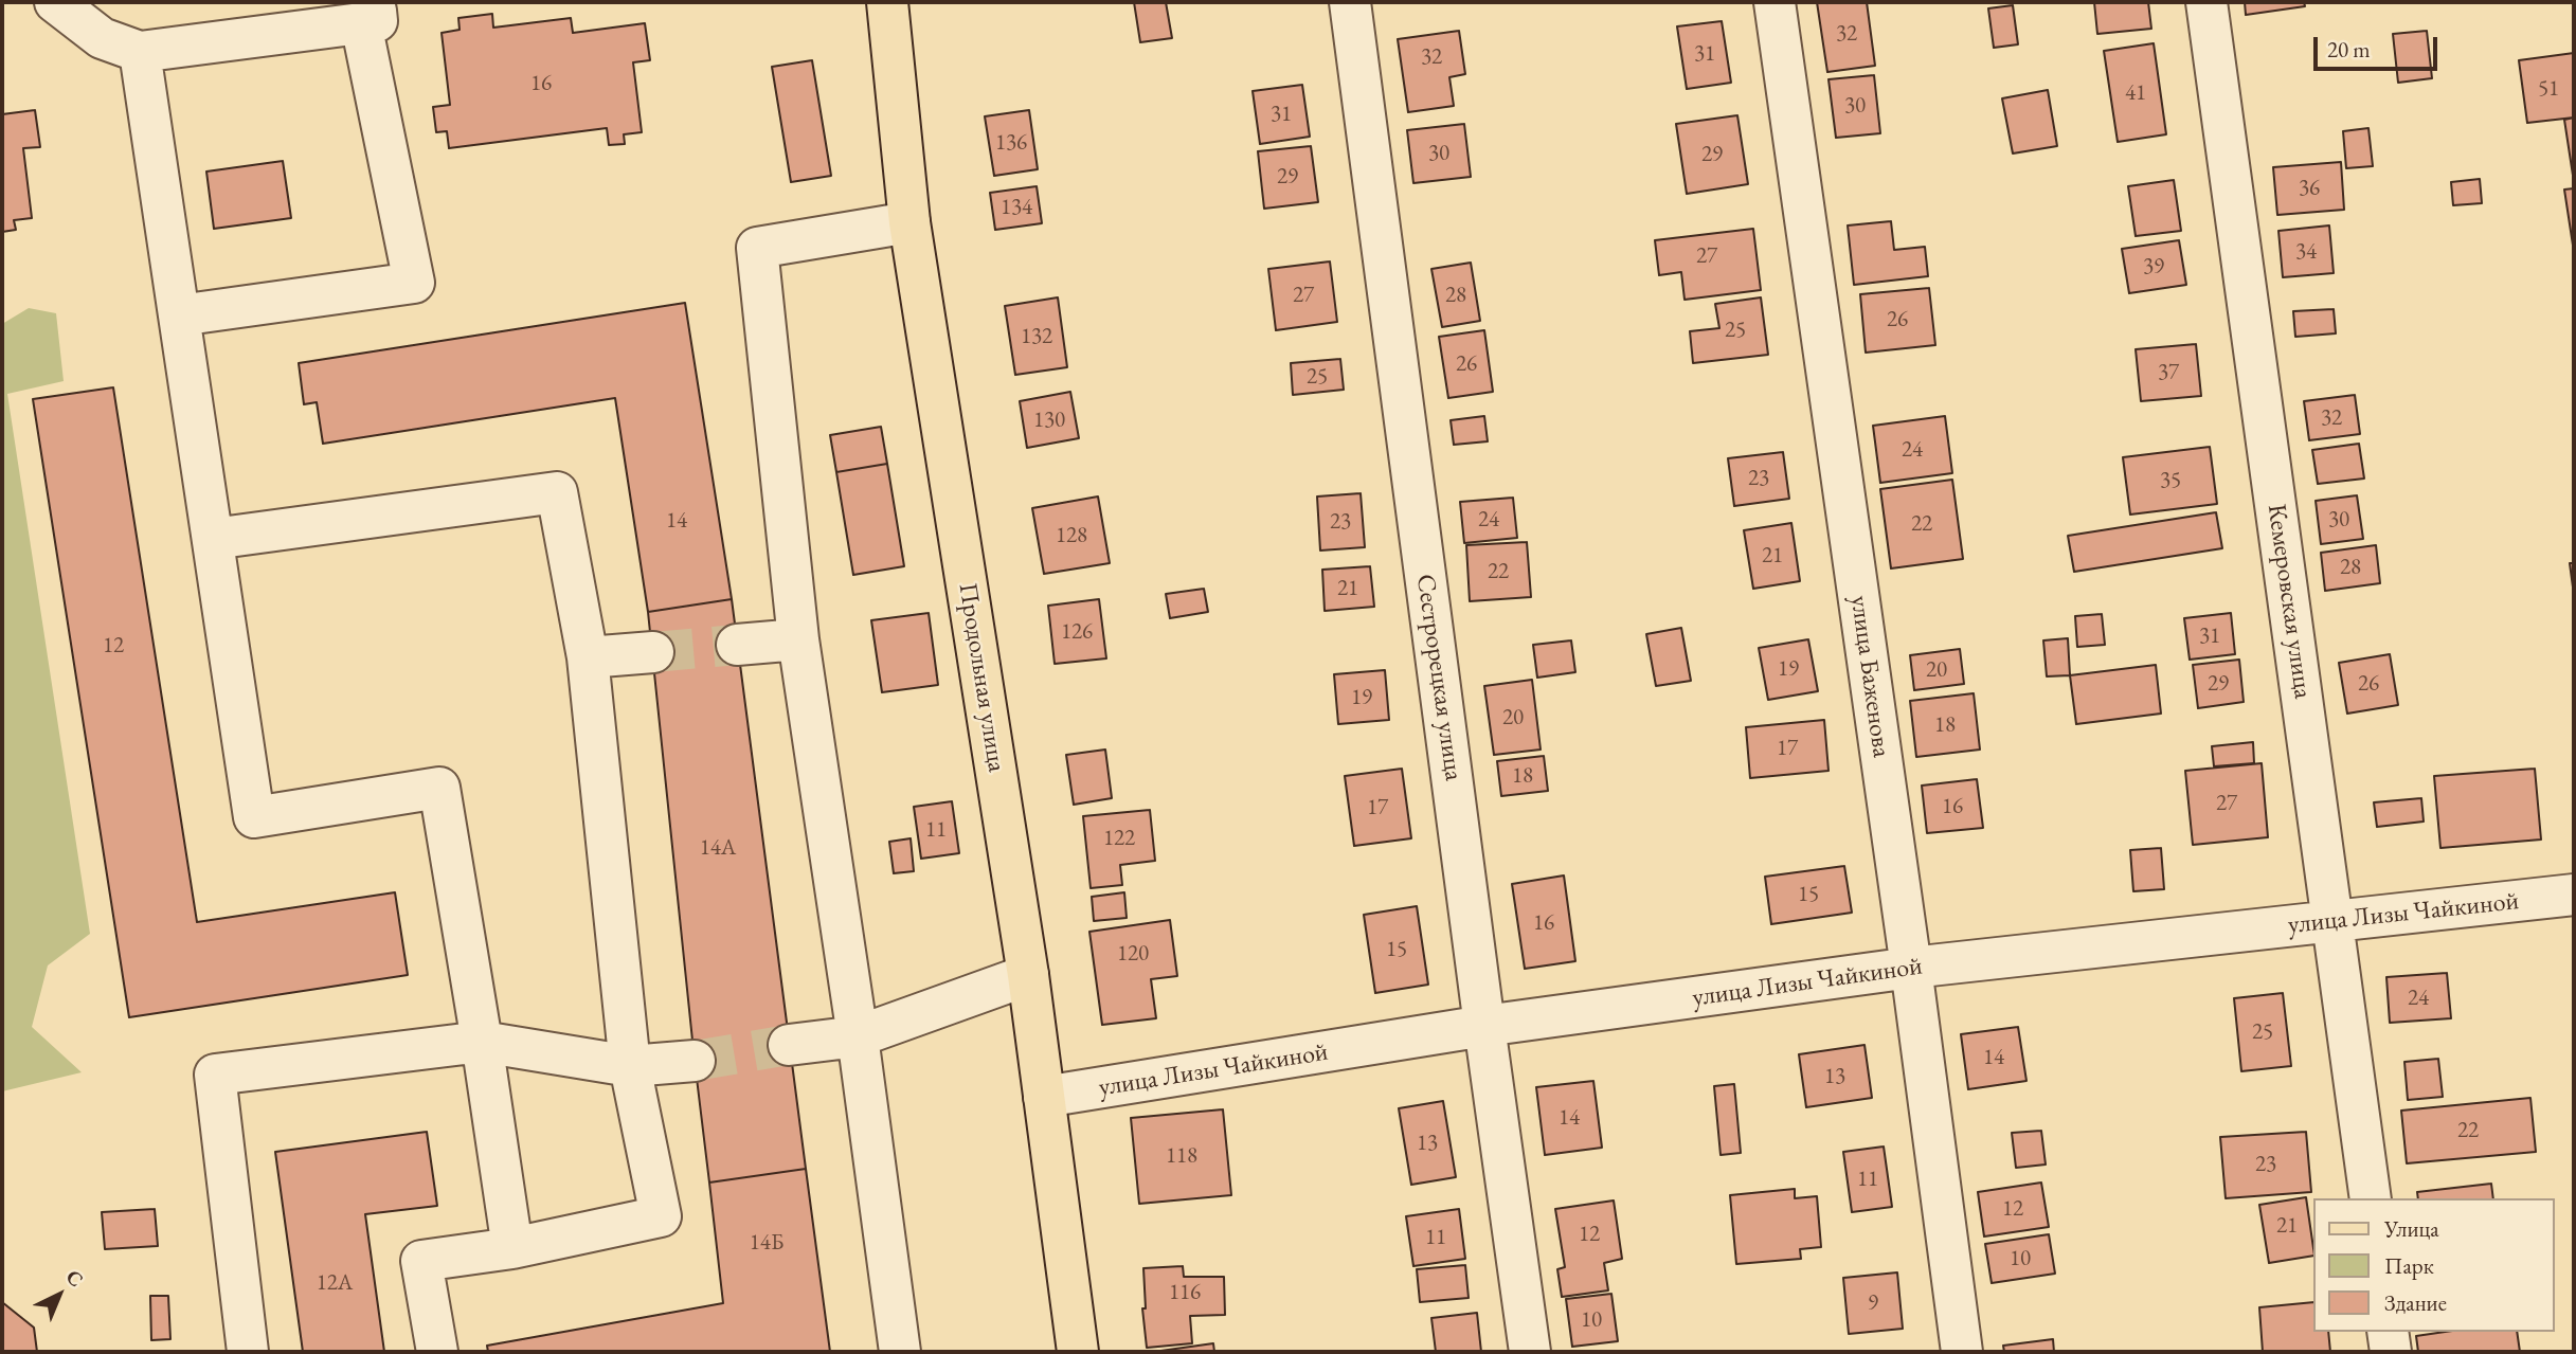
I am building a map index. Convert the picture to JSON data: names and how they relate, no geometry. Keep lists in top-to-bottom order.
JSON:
{
  "streets": {
    "main road": ["Продольная улица"],
    "street": [
      "Кемеровская улица",
      "улица Баженова",
      "Сестрорецкая улица",
      "улица Лизы Чайкиной"
    ]
  },
  "crossings": [
    ["Кемеровская улица", "улица Лизы Чайкиной"],
    ["улица Баженова", "улица Лизы Чайкиной"],
    ["Продольная улица", "улица Лизы Чайкиной"],
    ["Сестрорецкая улица", "улица Лизы Чайкиной"]
  ],
  "house_numbers": [
    "32",
    "31",
    "32",
    "16",
    "51",
    "41",
    "30",
    "31",
    "136",
    "30",
    "29",
    "29",
    "36",
    "134",
    "34",
    "27",
    "39",
    "27",
    "28",
    "26",
    "25",
    "132",
    "26",
    "37",
    "25",
    "32",
    "130",
    "24",
    "23",
    "35",
    "24",
    "30",
    "14",
    "23",
    "22",
    "128",
    "21",
    "28",
    "22",
    "21",
    "126",
    "31",
    "12",
    "19",
    "20",
    "29",
    "26",
    "19",
    "20",
    "18",
    "17",
    "18",
    "27",
    "16",
    "17",
    "11",
    "122",
    "14А",
    "15",
    "16",
    "15",
    "120",
    "24",
    "25",
    "14",
    "13",
    "14",
    "22",
    "13",
    "118",
    "23",
    "11",
    "12",
    "21",
    "12",
    "11",
    "14Б",
    "10",
    "12А",
    "116",
    "9",
    "10"
  ],
  "legend": ["Улица", "Парк", "Здание"],
  "scale_bar": "20 m",
  "north": "top right"
}
